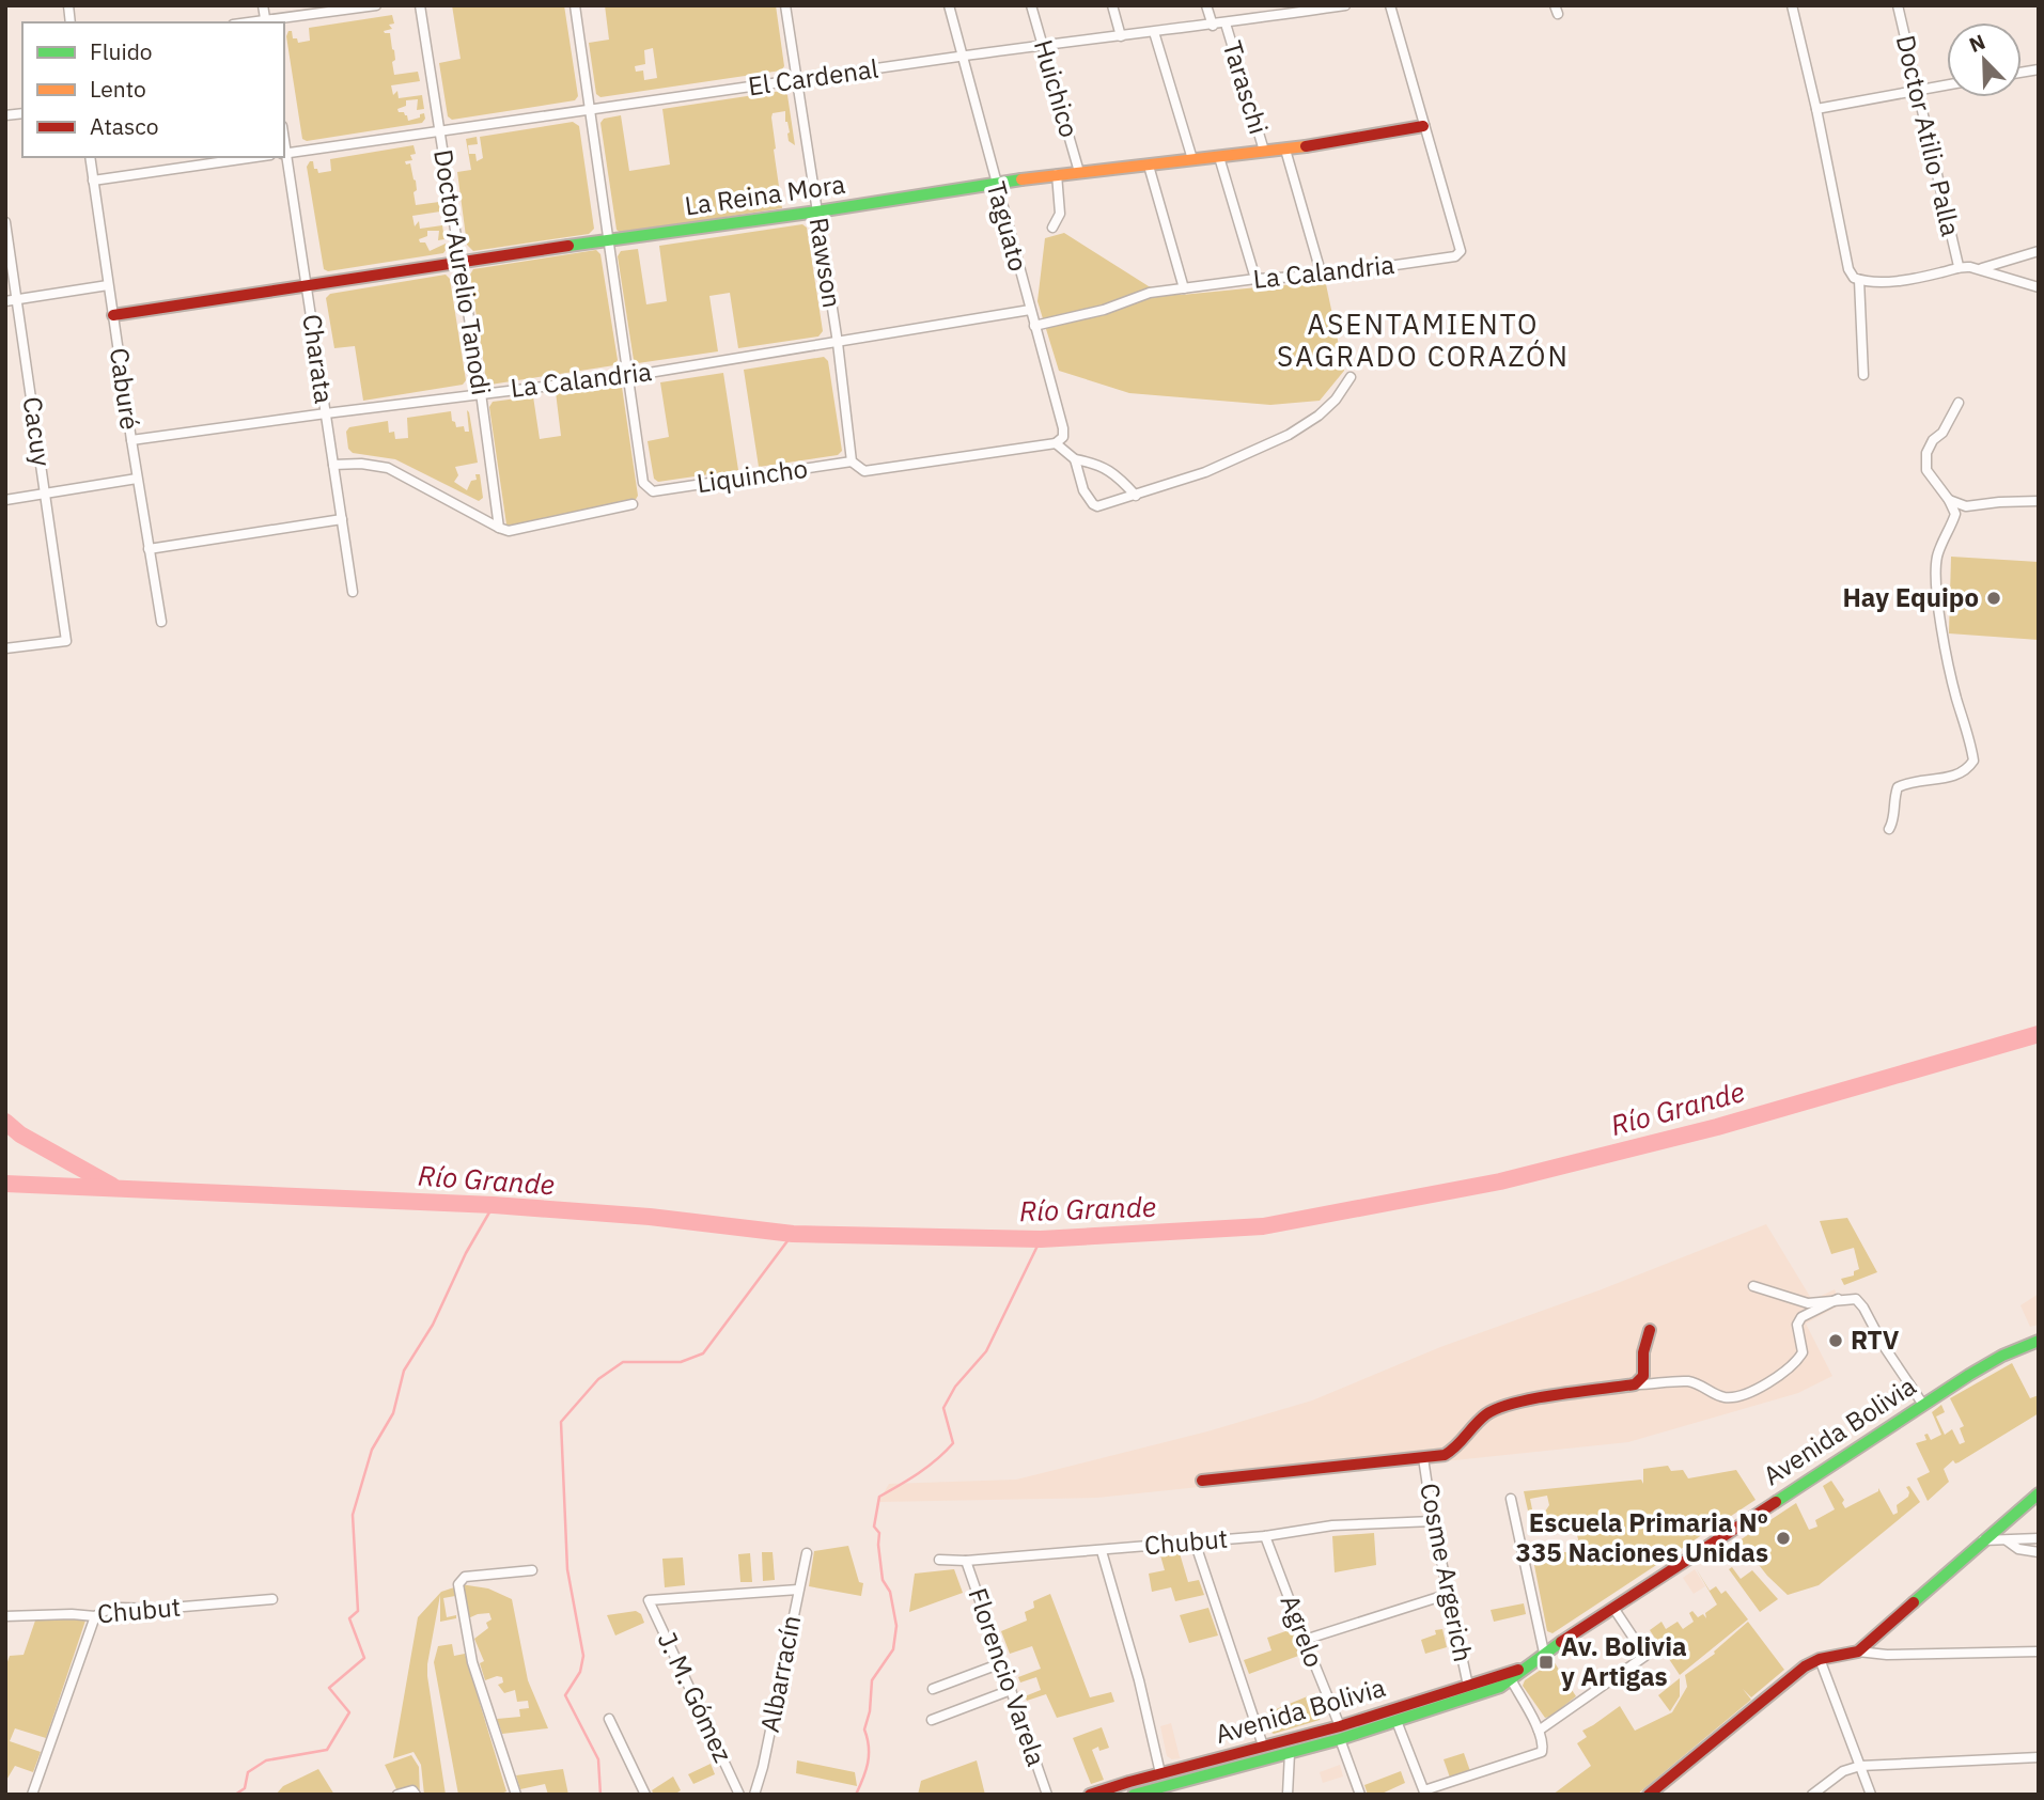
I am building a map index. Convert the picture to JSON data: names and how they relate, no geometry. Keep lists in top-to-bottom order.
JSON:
{
  "streets": {
    "street": [
      "El Cardenal",
      "Taraschi",
      "Huichico",
      "Doctor Atilio Palla",
      "La Reina Mora",
      "Taguato",
      "Rawson",
      "Doctor Aurelio Tanodi",
      "La Calandria",
      "Charata",
      "Caburé",
      "Cacuy",
      "Liquincho",
      "Avenida Bolivia",
      "Chubut",
      "Cosme Argerich",
      "Agrelo",
      "Albarracín",
      "Florencio Varela",
      "J. M. Gómez"
    ]
  },
  "crossings": [
    ["El Cardenal", "Taraschi"],
    ["El Cardenal", "Huichico"],
    ["El Cardenal", "Taguato"],
    ["El Cardenal", "Rawson"],
    ["El Cardenal", "Doctor Aurelio Tanodi"],
    ["El Cardenal", "Charata"],
    ["Taraschi", "La Reina Mora"],
    ["Taraschi", "La Calandria"],
    ["Huichico", "La Reina Mora"],
    ["La Reina Mora", "Taguato"],
    ["La Reina Mora", "Rawson"],
    ["La Reina Mora", "Doctor Aurelio Tanodi"],
    ["La Reina Mora", "La Calandria"],
    ["La Reina Mora", "Charata"],
    ["La Reina Mora", "Caburé"],
    ["Taguato", "La Calandria"],
    ["Rawson", "La Calandria"],
    ["Rawson", "Liquincho"],
    ["Doctor Aurelio Tanodi", "La Calandria"],
    ["La Calandria", "Charata"],
    ["La Calandria", "Caburé"],
    ["La Calandria", "Liquincho"],
    ["Avenida Bolivia", "Cosme Argerich"],
    ["Avenida Bolivia", "Agrelo"],
    ["Chubut", "Cosme Argerich"],
    ["Chubut", "Agrelo"],
    ["Chubut", "Florencio Varela"],
    ["Albarracín", "J. M. Gómez"]
  ],
  "districts": ["ASENTAMIENTO SAGRADO CORAZÓN"],
  "water": ["Río Grande"],
  "places": {
    "other": ["Hay Equipo", "RTV", "Escuela Primaria Nº 335 Naciones Unidas"],
    "transit": ["Av. Bolivia y Artigas"]
  },
  "legend": ["Fluido", "Lento", "Atasco"],
  "north": "top left"
}
